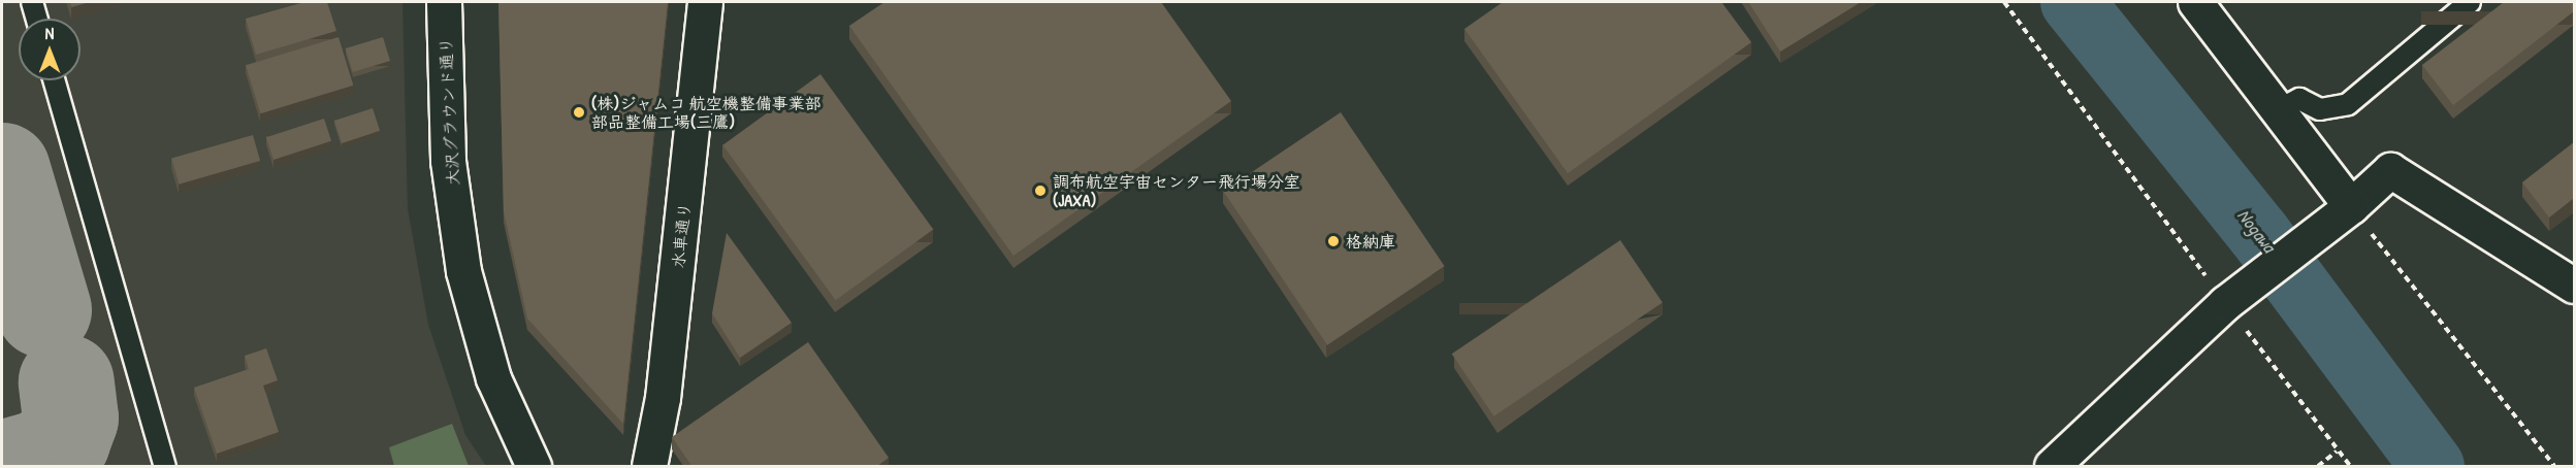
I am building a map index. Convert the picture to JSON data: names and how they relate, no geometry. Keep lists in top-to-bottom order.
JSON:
{
  "streets": {
    "street": ["大沢グラウンド通り", "水車通り"]
  },
  "water": ["Nogawa"],
  "places": ["(株)ジャムコ 航空機整備事業部 部品整備工場(三鷹)", "調布航空宇宙センター飛行場分室 (JAXA)", "格納庫"],
  "north": "top"
}
